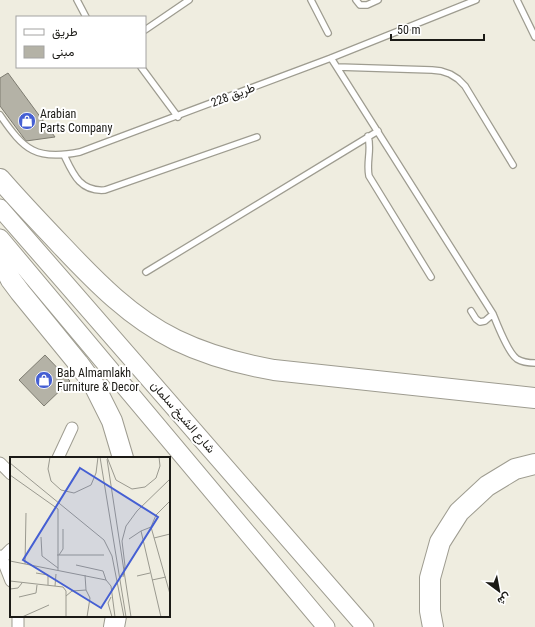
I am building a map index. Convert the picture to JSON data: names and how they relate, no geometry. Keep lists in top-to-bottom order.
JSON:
{
  "streets": {
    "main road": ["شارع الشيخ سلمان"],
    "lane": ["طريق 228"]
  },
  "places": {
    "shop": ["Arabian Parts Company", "Bab Almamlakh Furniture & Decor"]
  },
  "legend": ["طريق", "مبنى"],
  "scale_bar": "50 m",
  "north": "bottom right"
}
